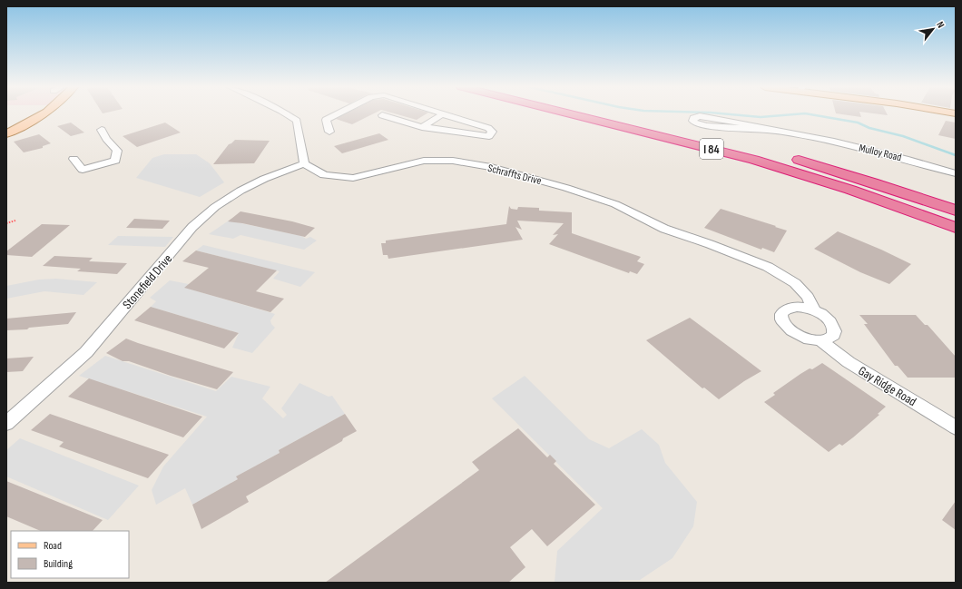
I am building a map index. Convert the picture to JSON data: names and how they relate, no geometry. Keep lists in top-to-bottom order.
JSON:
{
  "streets": {
    "highway": ["I 84"],
    "street": [
      "Mulloy Road",
      "Schraffts Drive",
      "Stonefield Drive",
      "Gay Ridge Road"
    ]
  },
  "crossings": [
    ["Schraffts Drive", "Stonefield Drive"]
  ],
  "legend": ["Road", "Building"],
  "north": "top right"
}
